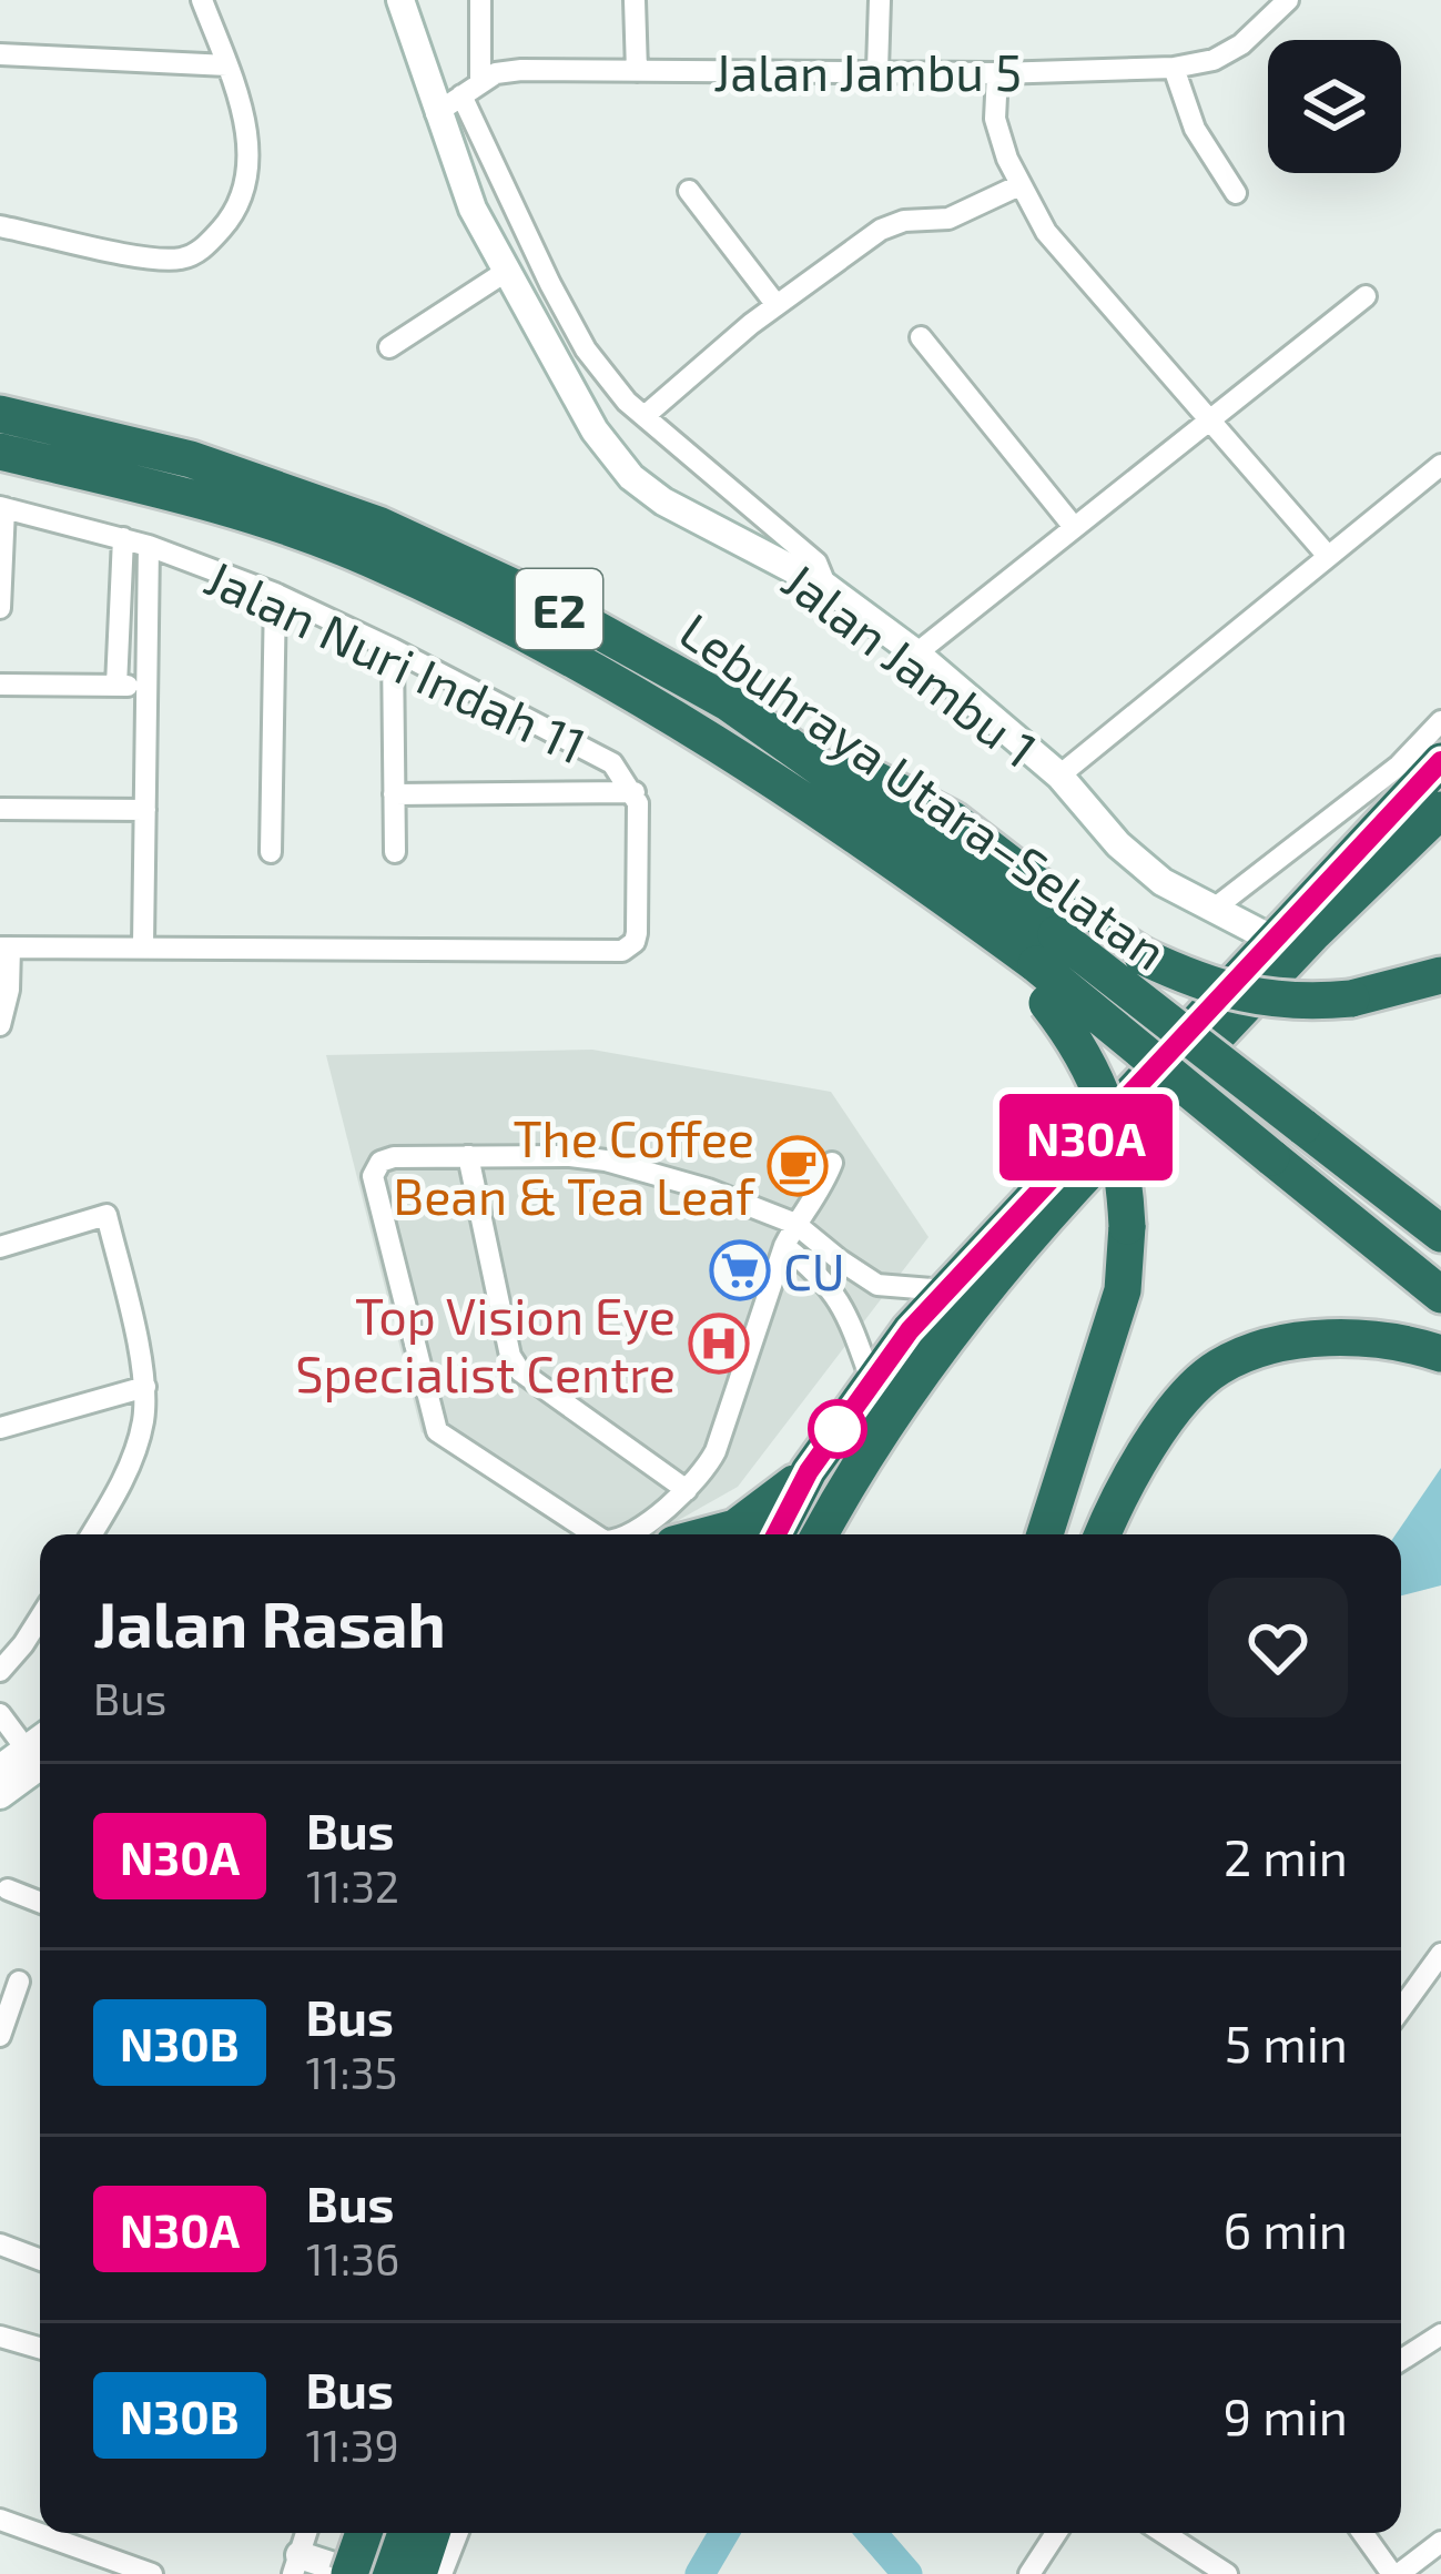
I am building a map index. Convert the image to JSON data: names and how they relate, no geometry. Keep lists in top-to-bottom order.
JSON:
{
  "streets": {
    "highway": ["E2", "Lebuhraya Utara–Selatan"],
    "street": ["Jalan Jambu 5", "Jalan Nuri Indah 11", "Jalan Jambu 1"]
  },
  "crossings": [
    ["Jalan Jambu 5", "Jalan Jambu 1"]
  ],
  "places": {
    "cafe": ["The Coffee Bean & Tea Leaf"],
    "supermarket": ["CU"],
    "hospital": ["Top Vision Eye Specialist Centre"]
  },
  "lines": ["bus line N30A"],
  "page": {
    "on_map": "N30A",
    "heading": ["Jalan Rasah", "Bus"],
    "list": [
      {
        "mark": "N30A",
        "name": "Bus",
        "note": "11:32",
        "value": "2 min"
      },
      {
        "mark": "N30B",
        "name": "Bus",
        "note": "11:35",
        "value": "5 min"
      },
      {
        "mark": "N30A",
        "name": "Bus",
        "note": "11:36",
        "value": "6 min"
      },
      {
        "mark": "N30B",
        "name": "Bus",
        "note": "11:39",
        "value": "9 min"
      }
    ]
  }
}
